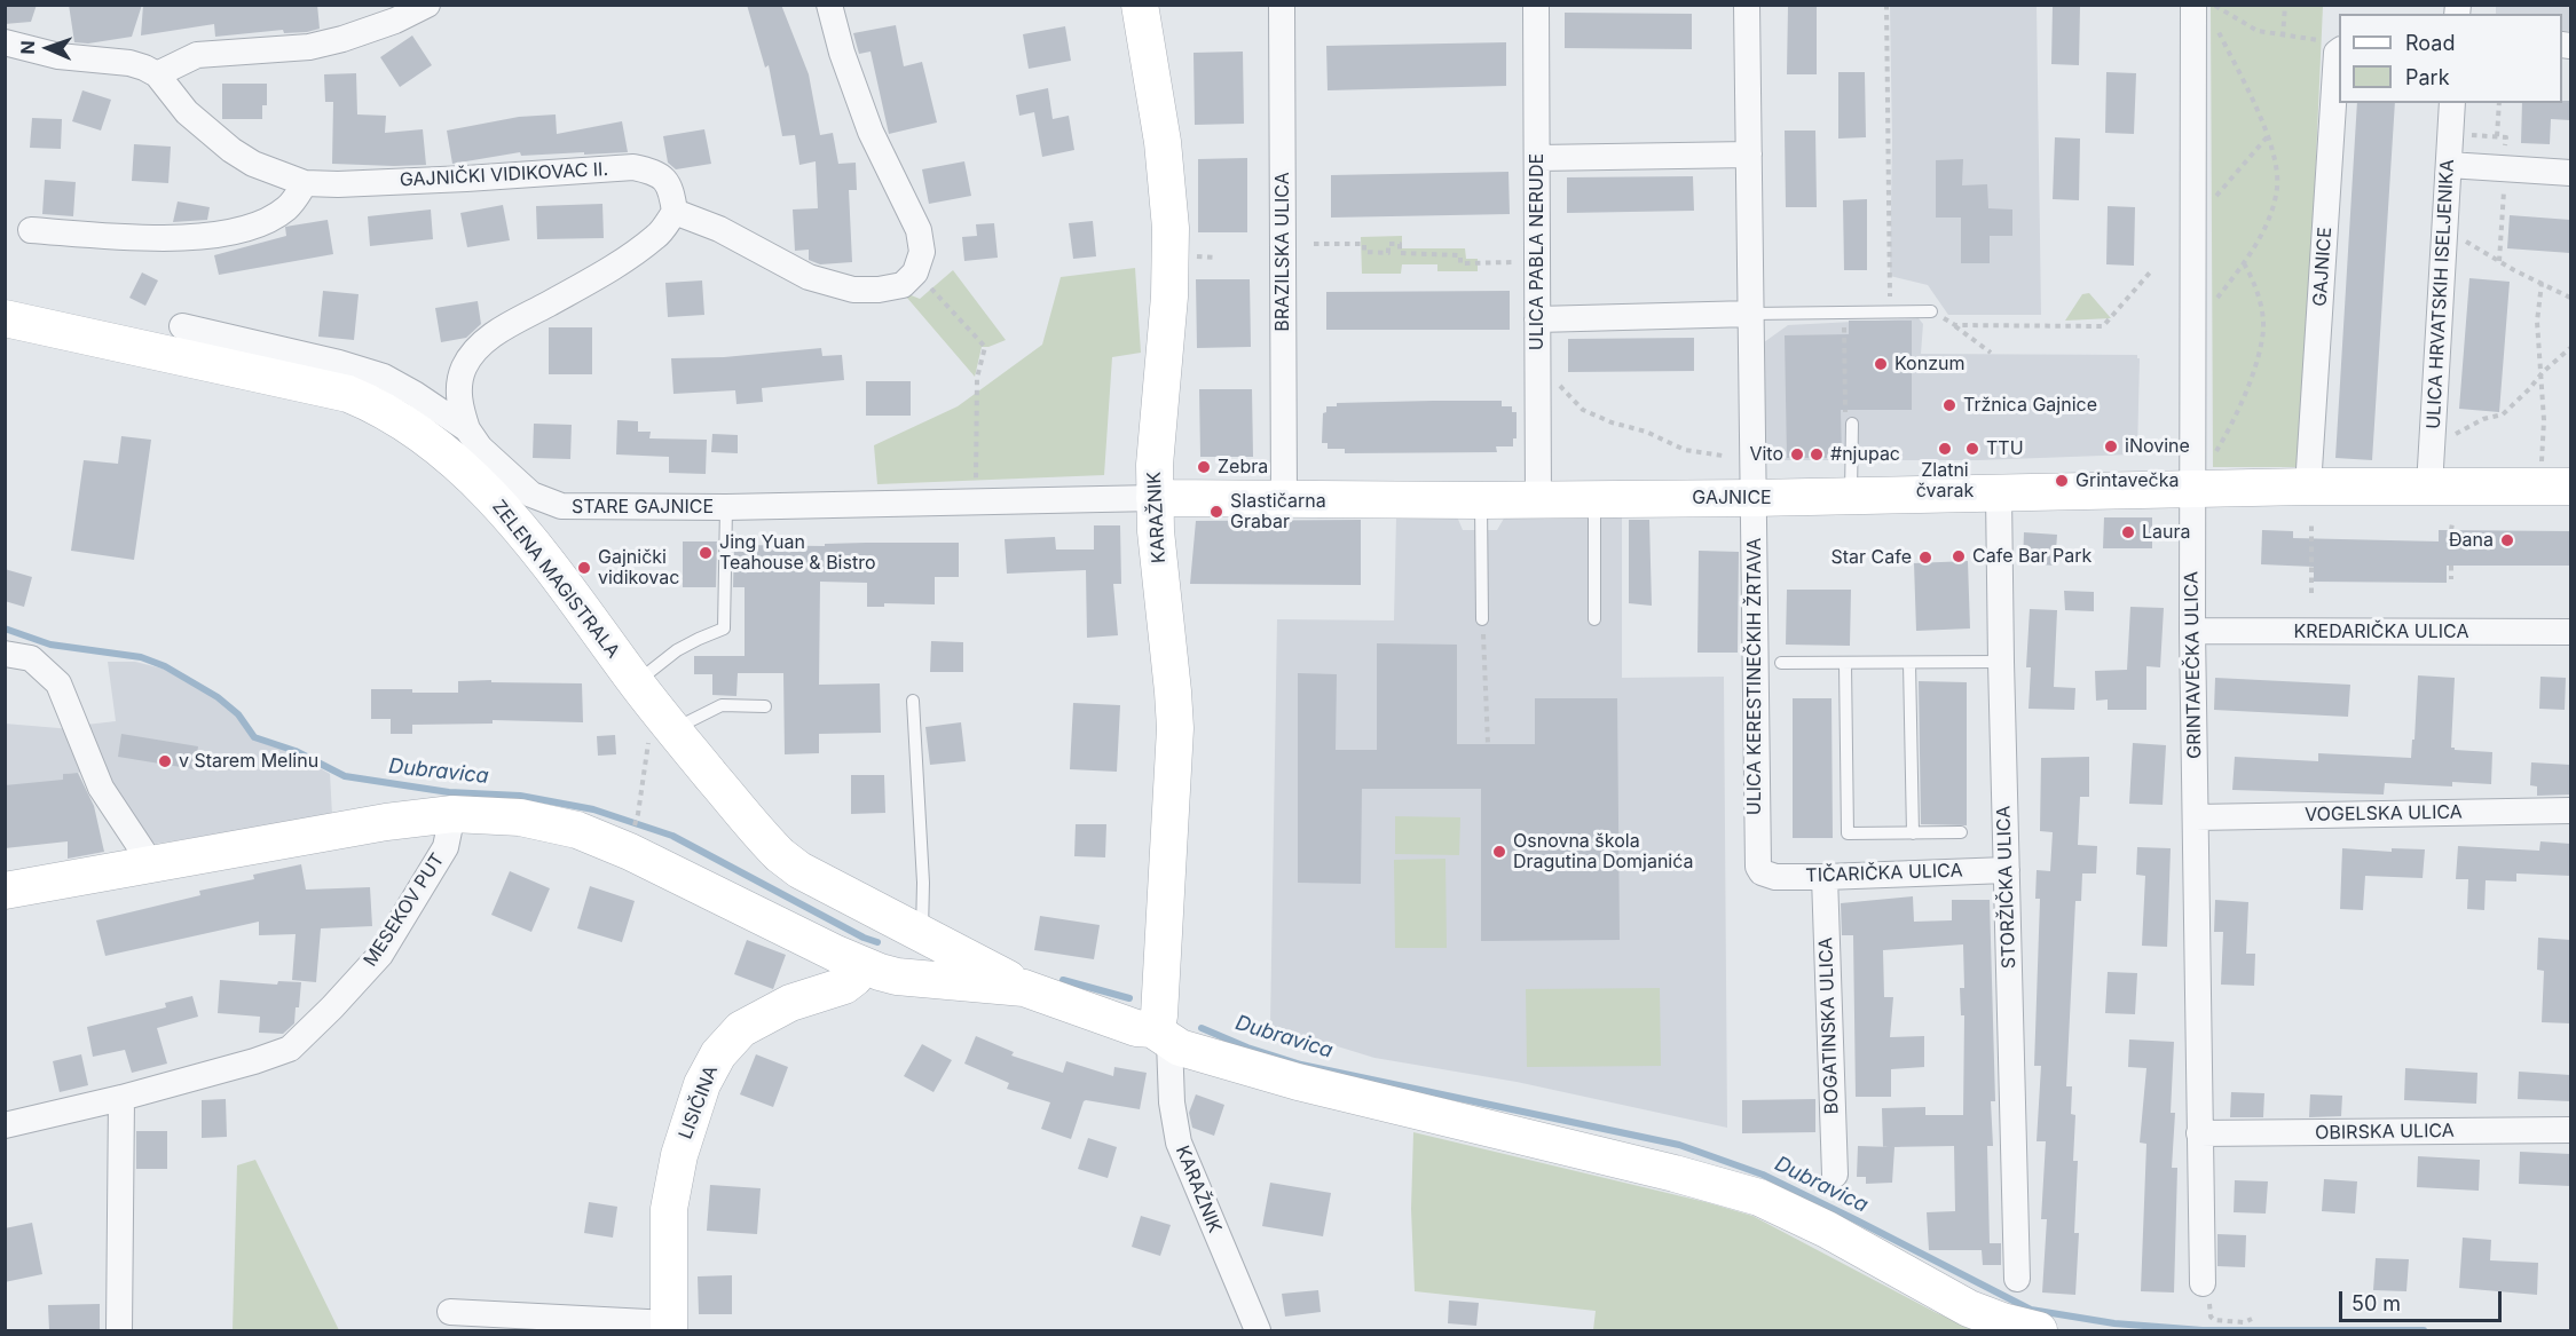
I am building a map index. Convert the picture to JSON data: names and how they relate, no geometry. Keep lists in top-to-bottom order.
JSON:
{
  "streets": {
    "street": [
      "GAJNIČKI VIDIKOVAC II.",
      "BRAZILSKA ULICA",
      "ULICA PABLA NERUDE",
      "GAJNICE",
      "ULICA HRVATSKIH ISELJENIKA",
      "STARE GAJNICE",
      "KARAŽNIK",
      "ZELENA MAGISTRALA",
      "KREDARIČKA ULICA",
      "GRINTAVEČKA ULICA",
      "ULICA KERESTINEČKIH ŽRTAVA",
      "VOGELSKA ULICA",
      "TIČARIČKA ULICA",
      "STORŽIČKA ULICA",
      "MESEKOV PUT",
      "BOGATINSKA ULICA",
      "LISIČINA",
      "OBIRSKA ULICA"
    ]
  },
  "crossings": [
    ["BRAZILSKA ULICA", "GAJNICE"],
    ["ULICA PABLA NERUDE", "GAJNICE"],
    ["GAJNICE", "ULICA HRVATSKIH ISELJENIKA"],
    ["GAJNICE", "STARE GAJNICE"],
    ["GAJNICE", "KARAŽNIK"],
    ["GAJNICE", "GRINTAVEČKA ULICA"],
    ["GAJNICE", "ULICA KERESTINEČKIH ŽRTAVA"],
    ["GAJNICE", "STORŽIČKA ULICA"],
    ["STARE GAJNICE", "KARAŽNIK"],
    ["KREDARIČKA ULICA", "GRINTAVEČKA ULICA"],
    ["GRINTAVEČKA ULICA", "VOGELSKA ULICA"],
    ["GRINTAVEČKA ULICA", "OBIRSKA ULICA"],
    ["ULICA KERESTINEČKIH ŽRTAVA", "TIČARIČKA ULICA"],
    ["TIČARIČKA ULICA", "STORŽIČKA ULICA"],
    ["TIČARIČKA ULICA", "BOGATINSKA ULICA"]
  ],
  "water": ["Dubravica"],
  "places": [
    "Konzum",
    "Tržnica Gajnice",
    "iNovine",
    "Zlatni čvarak",
    "TTU",
    "Vito",
    "#njupac",
    "Zebra",
    "Grintavečka",
    "Slastičarna Grabar",
    "Laura",
    "Đana",
    "Jing Yuan Teahouse & Bistro",
    "Cafe Bar Park",
    "Star Cafe",
    "Gajnički vidikovac",
    "v Starem Melinu",
    "Osnovna škola Dragutina Domjanića"
  ],
  "legend": ["Road", "Park"],
  "scale_bar": "50 m",
  "north": "left"
}
